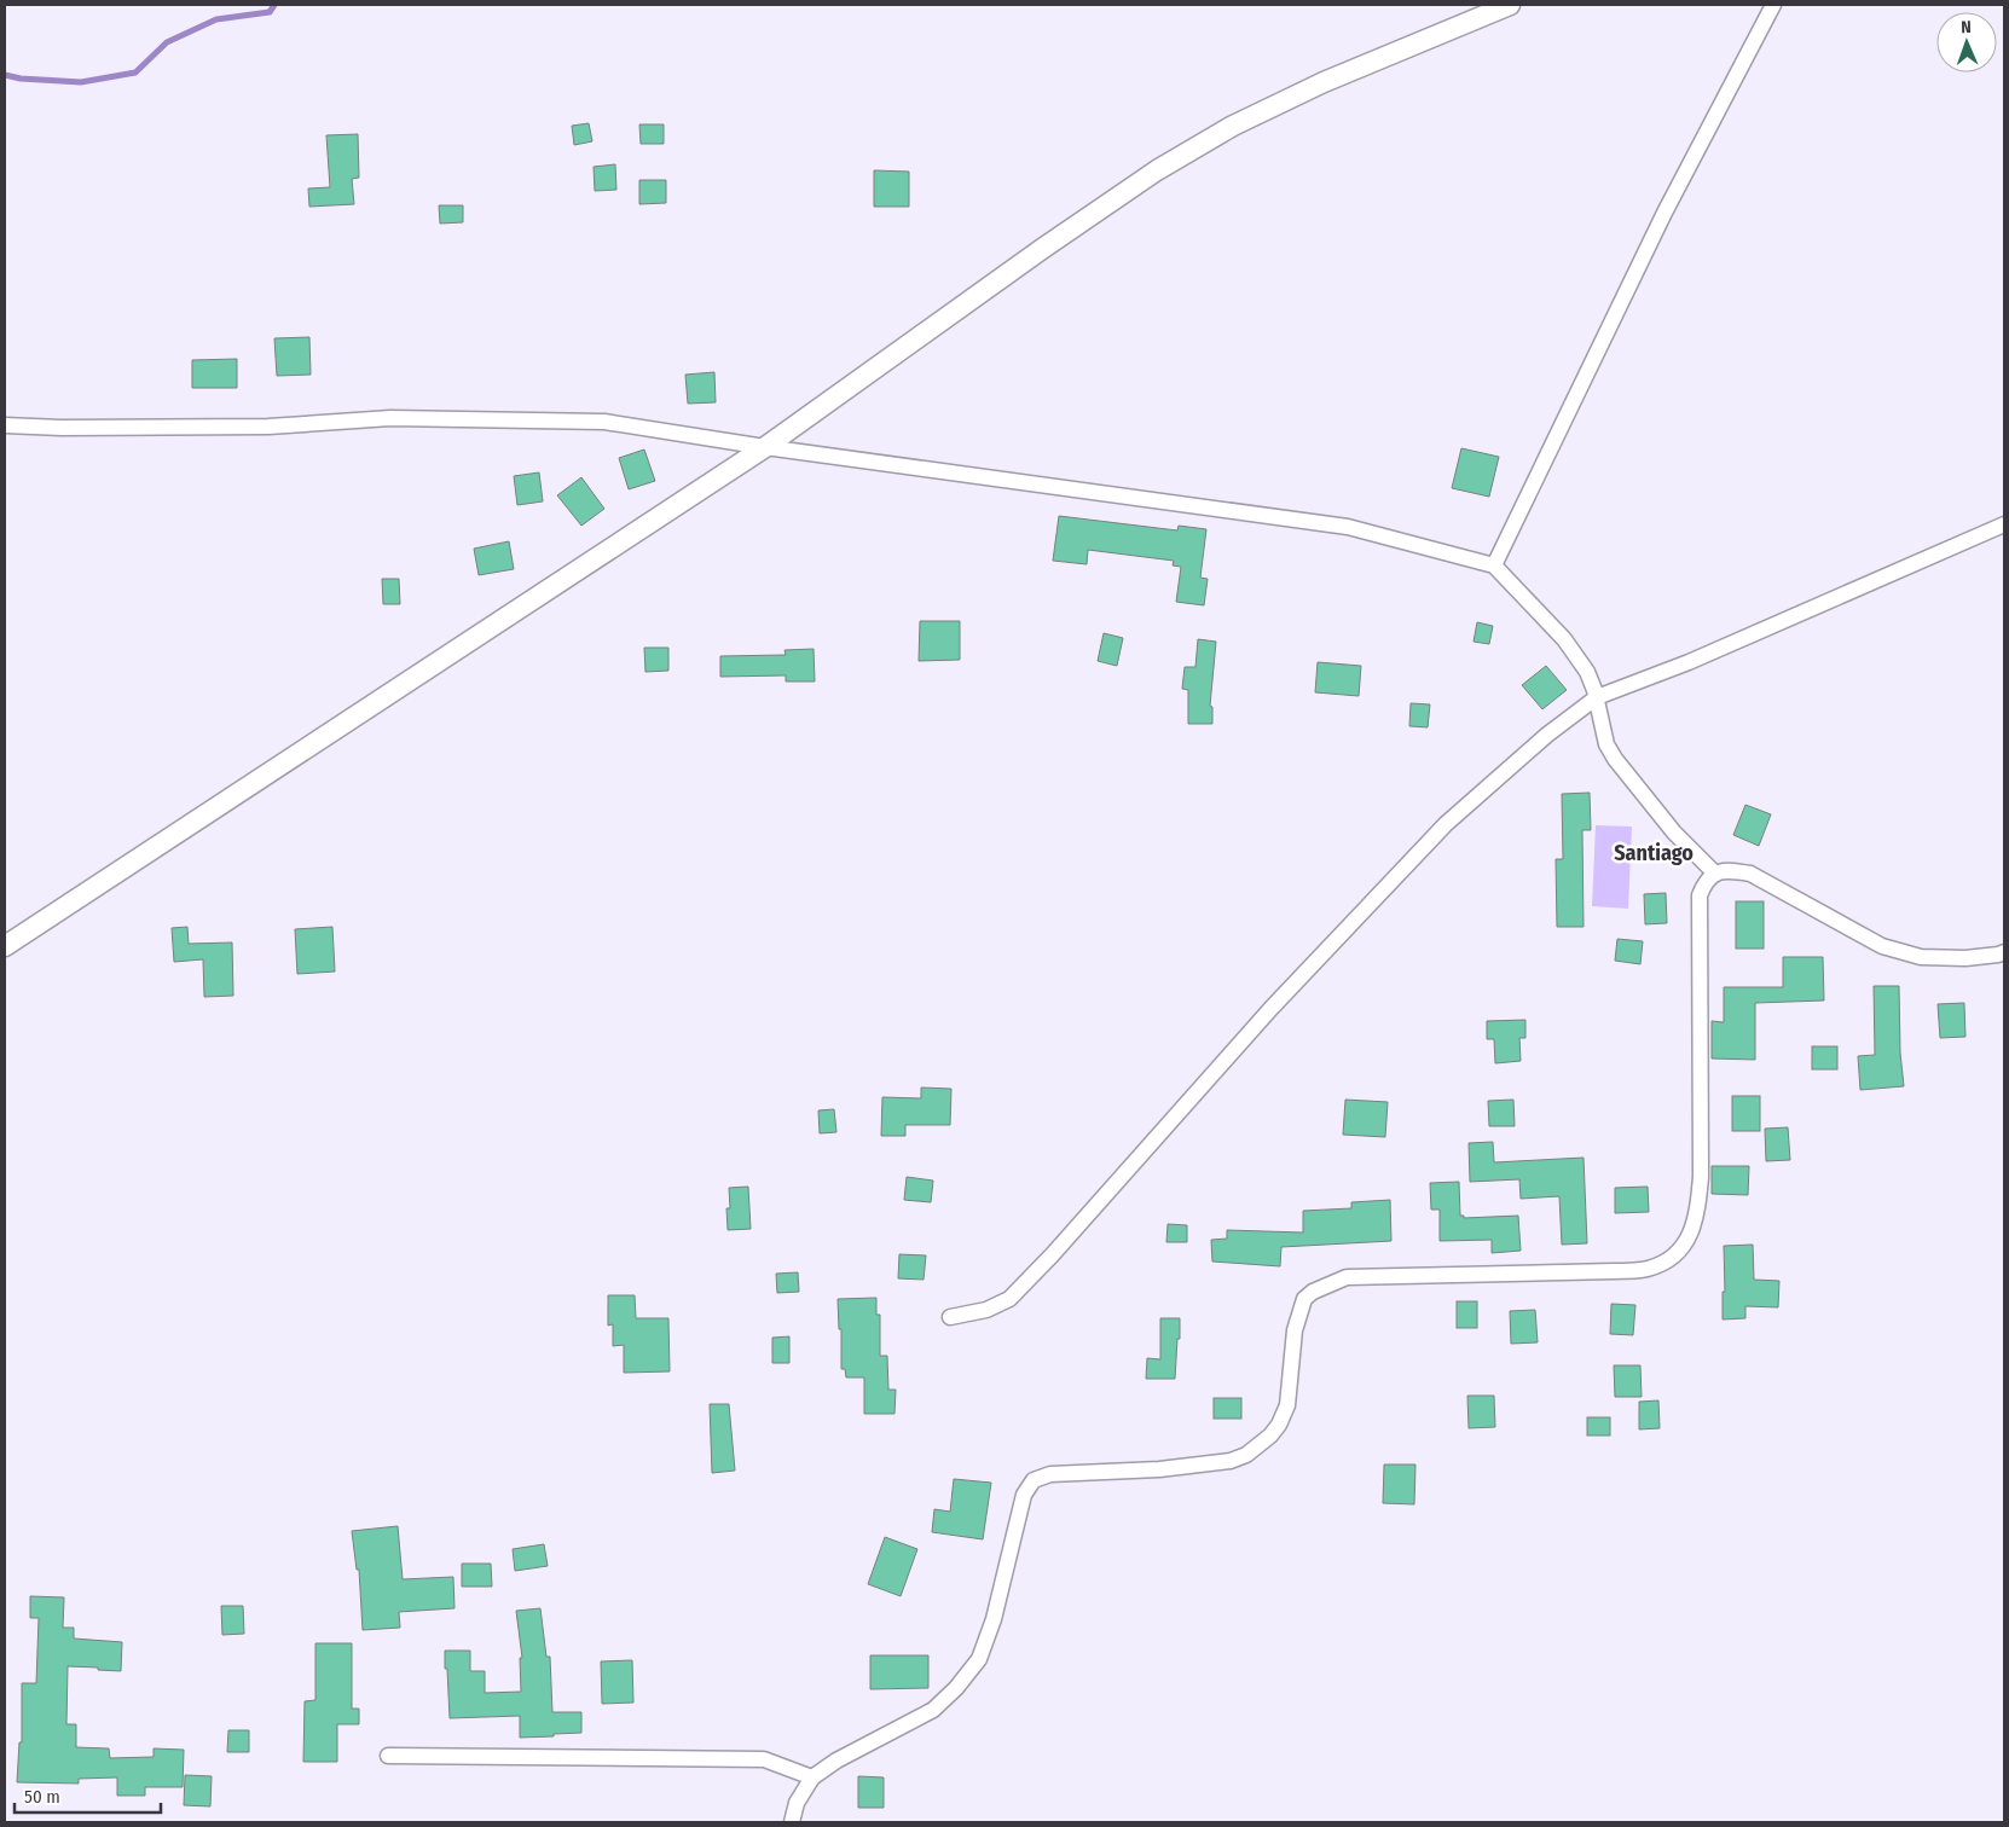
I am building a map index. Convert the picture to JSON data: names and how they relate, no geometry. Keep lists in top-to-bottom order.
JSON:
{
  "districts": ["Santiago"],
  "scale_bar": "50 m",
  "north": "top"
}
